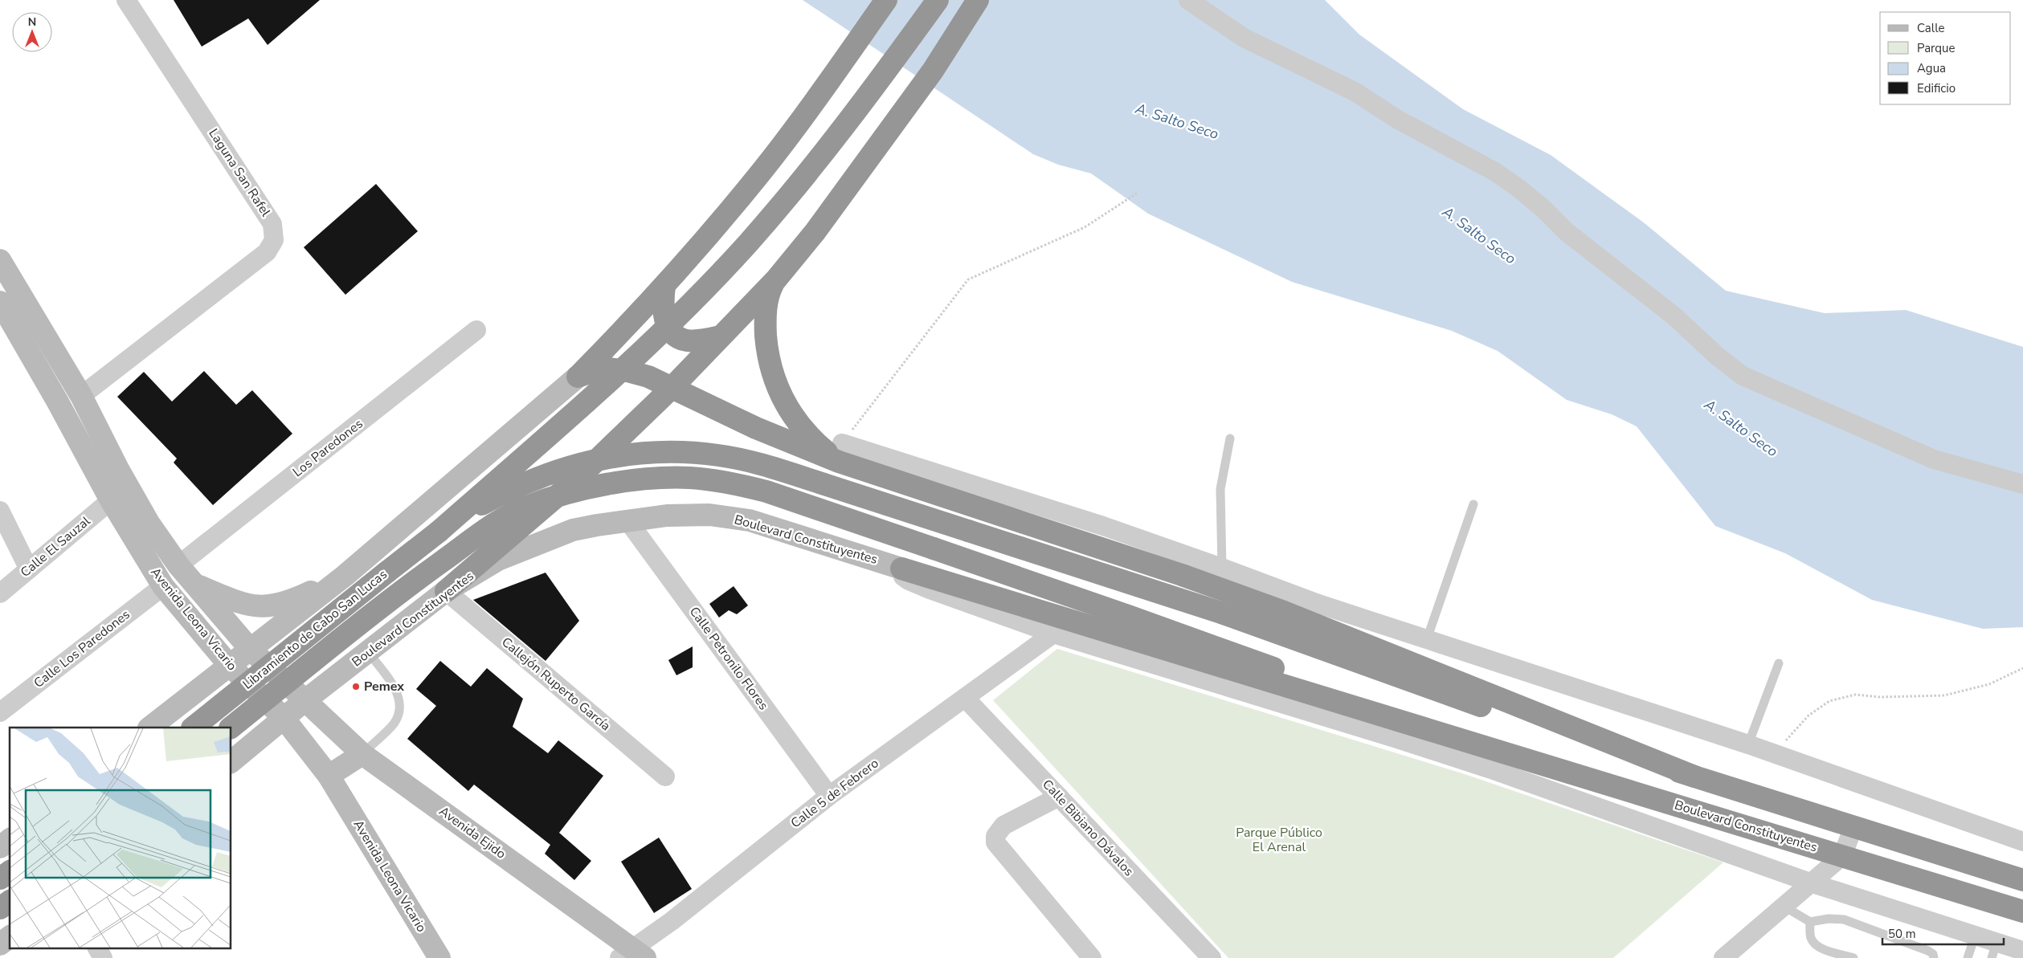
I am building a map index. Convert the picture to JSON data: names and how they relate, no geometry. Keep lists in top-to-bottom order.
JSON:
{
  "streets": {
    "highway": ["Boulevard Constituyentes", "Libramiento de Cabo San Lucas"],
    "street": [
      "Laguna San Rafel",
      "Los Paredones",
      "Calle El Sauzal",
      "Avenida Leona Vicario",
      "Calle Los Paredones",
      "Calle Petronilo Flores",
      "Callejón Ruperto García",
      "Calle 5 de Febrero",
      "Calle Bibiano Dávalos",
      "Avenida Ejido"
    ]
  },
  "crossings": [
    ["Laguna San Rafel", "Avenida Leona Vicario"],
    ["Los Paredones", "Avenida Leona Vicario"],
    ["Boulevard Constituyentes", "Avenida Leona Vicario"],
    ["Boulevard Constituyentes", "Calle Petronilo Flores"],
    ["Boulevard Constituyentes", "Callejón Ruperto García"],
    ["Boulevard Constituyentes", "Avenida Ejido"],
    ["Calle El Sauzal", "Avenida Leona Vicario"],
    ["Avenida Leona Vicario", "Calle Los Paredones"],
    ["Avenida Leona Vicario", "Avenida Ejido"],
    ["Calle Petronilo Flores", "Calle 5 de Febrero"],
    ["Calle 5 de Febrero", "Calle Bibiano Dávalos"],
    ["Calle 5 de Febrero", "Avenida Ejido"]
  ],
  "water": ["A. Salto Seco"],
  "parks": ["Parque Público El Arenal"],
  "places": ["Pemex"],
  "legend": [
    "Calle",
    "Parque",
    "Agua",
    "Edificio"
  ],
  "scale_bar": "50 m",
  "north": "top"
}
